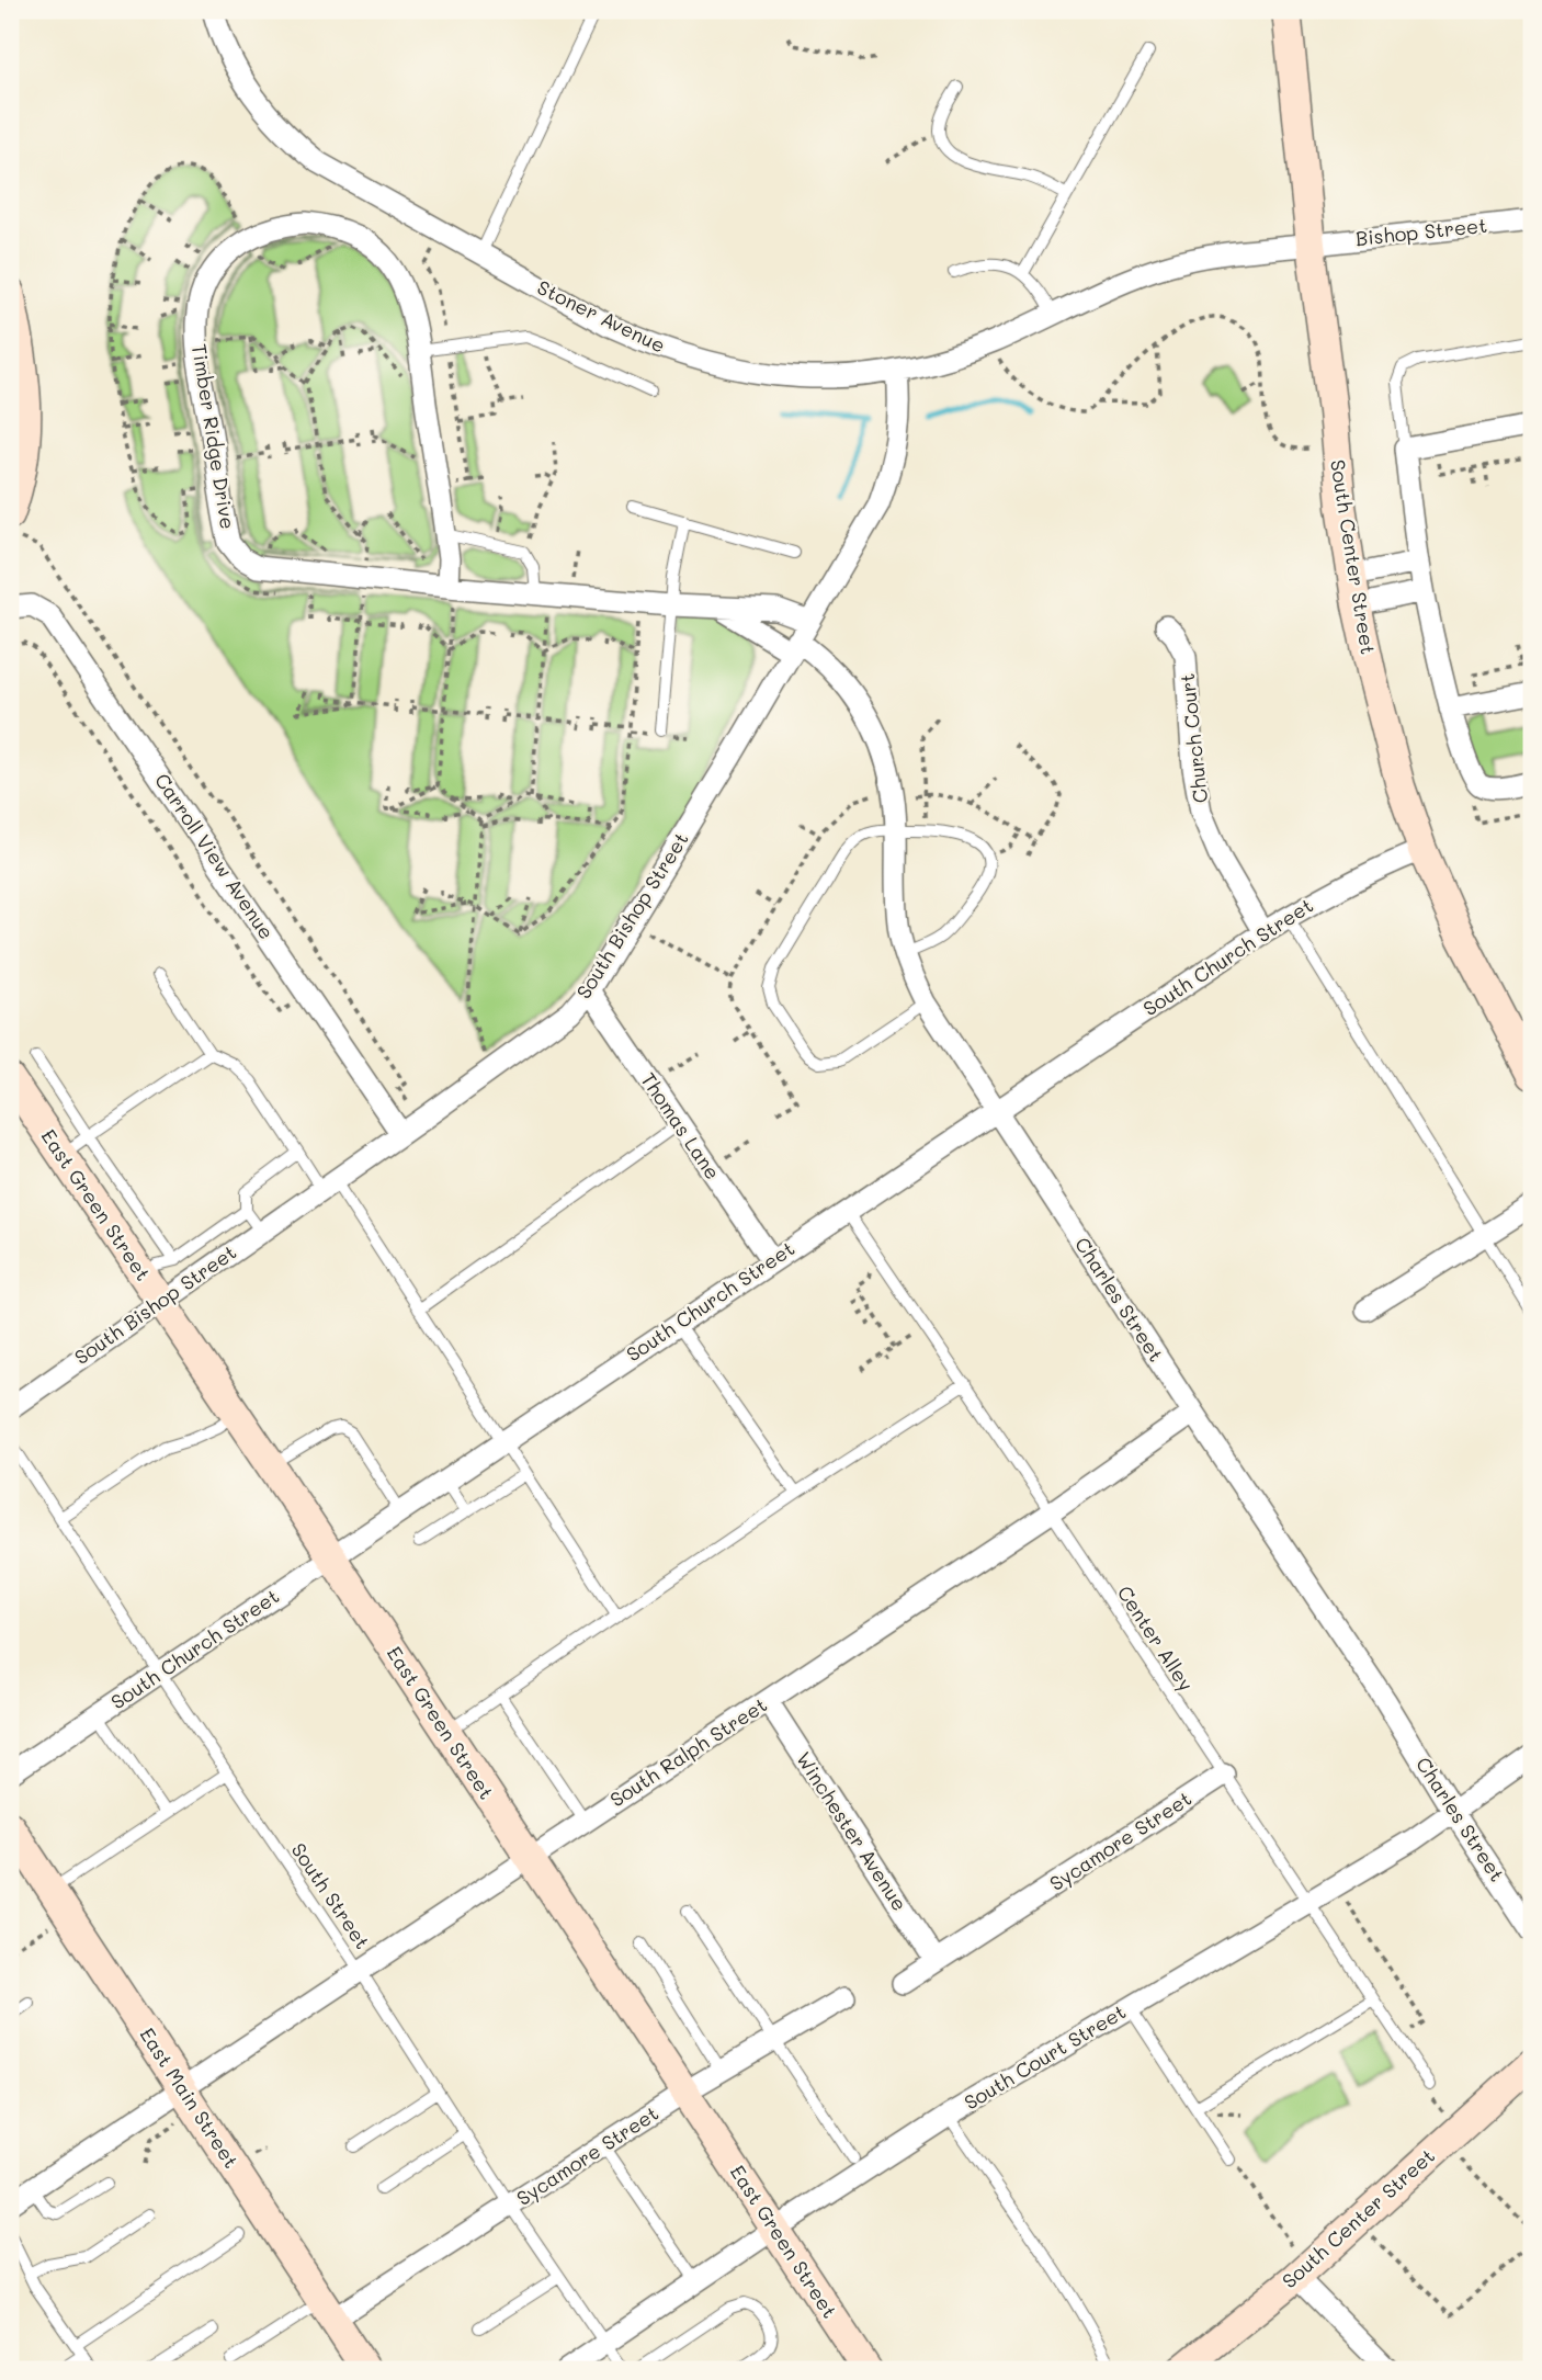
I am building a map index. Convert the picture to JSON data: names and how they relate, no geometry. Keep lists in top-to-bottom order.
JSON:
{
  "streets": {
    "street": [
      "Bishop Street",
      "Stoner Avenue",
      "Timber Ridge Drive",
      "South Center Street",
      "Church Court",
      "Carroll View Avenue",
      "South Bishop Street",
      "South Church Street",
      "Thomas Lane",
      "East Green Street",
      "Charles Street",
      "South Ralph Street",
      "Winchester Avenue",
      "Sycamore Street",
      "South Court Street",
      "East Main Street"
    ],
    "lane": ["Center Alley", "South Street"]
  },
  "crossings": [
    ["Bishop Street", "Stoner Avenue"],
    ["Bishop Street", "South Center Street"],
    ["Stoner Avenue", "South Center Street"],
    ["Stoner Avenue", "South Bishop Street"],
    ["Timber Ridge Drive", "South Bishop Street"],
    ["Timber Ridge Drive", "Charles Street"],
    ["South Center Street", "South Church Street"],
    ["Church Court", "South Church Street"],
    ["Carroll View Avenue", "South Bishop Street"],
    ["South Bishop Street", "Thomas Lane"],
    ["South Bishop Street", "East Green Street"],
    ["South Bishop Street", "Charles Street"],
    ["South Church Street", "Thomas Lane"],
    ["South Church Street", "East Green Street"],
    ["South Church Street", "Charles Street"],
    ["South Church Street", "Center Alley"],
    ["South Church Street", "South Street"],
    ["East Green Street", "South Ralph Street"],
    ["East Green Street", "Sycamore Street"],
    ["East Green Street", "South Court Street"],
    ["Charles Street", "South Ralph Street"],
    ["Charles Street", "South Court Street"],
    ["Center Alley", "South Ralph Street"],
    ["Center Alley", "Sycamore Street"],
    ["Center Alley", "South Court Street"],
    ["South Ralph Street", "Winchester Avenue"],
    ["South Ralph Street", "South Street"],
    ["South Ralph Street", "East Main Street"],
    ["Winchester Avenue", "Sycamore Street"],
    ["Sycamore Street", "South Street"],
    ["Sycamore Street", "East Main Street"],
    ["South Street", "South Court Street"]
  ]
}
